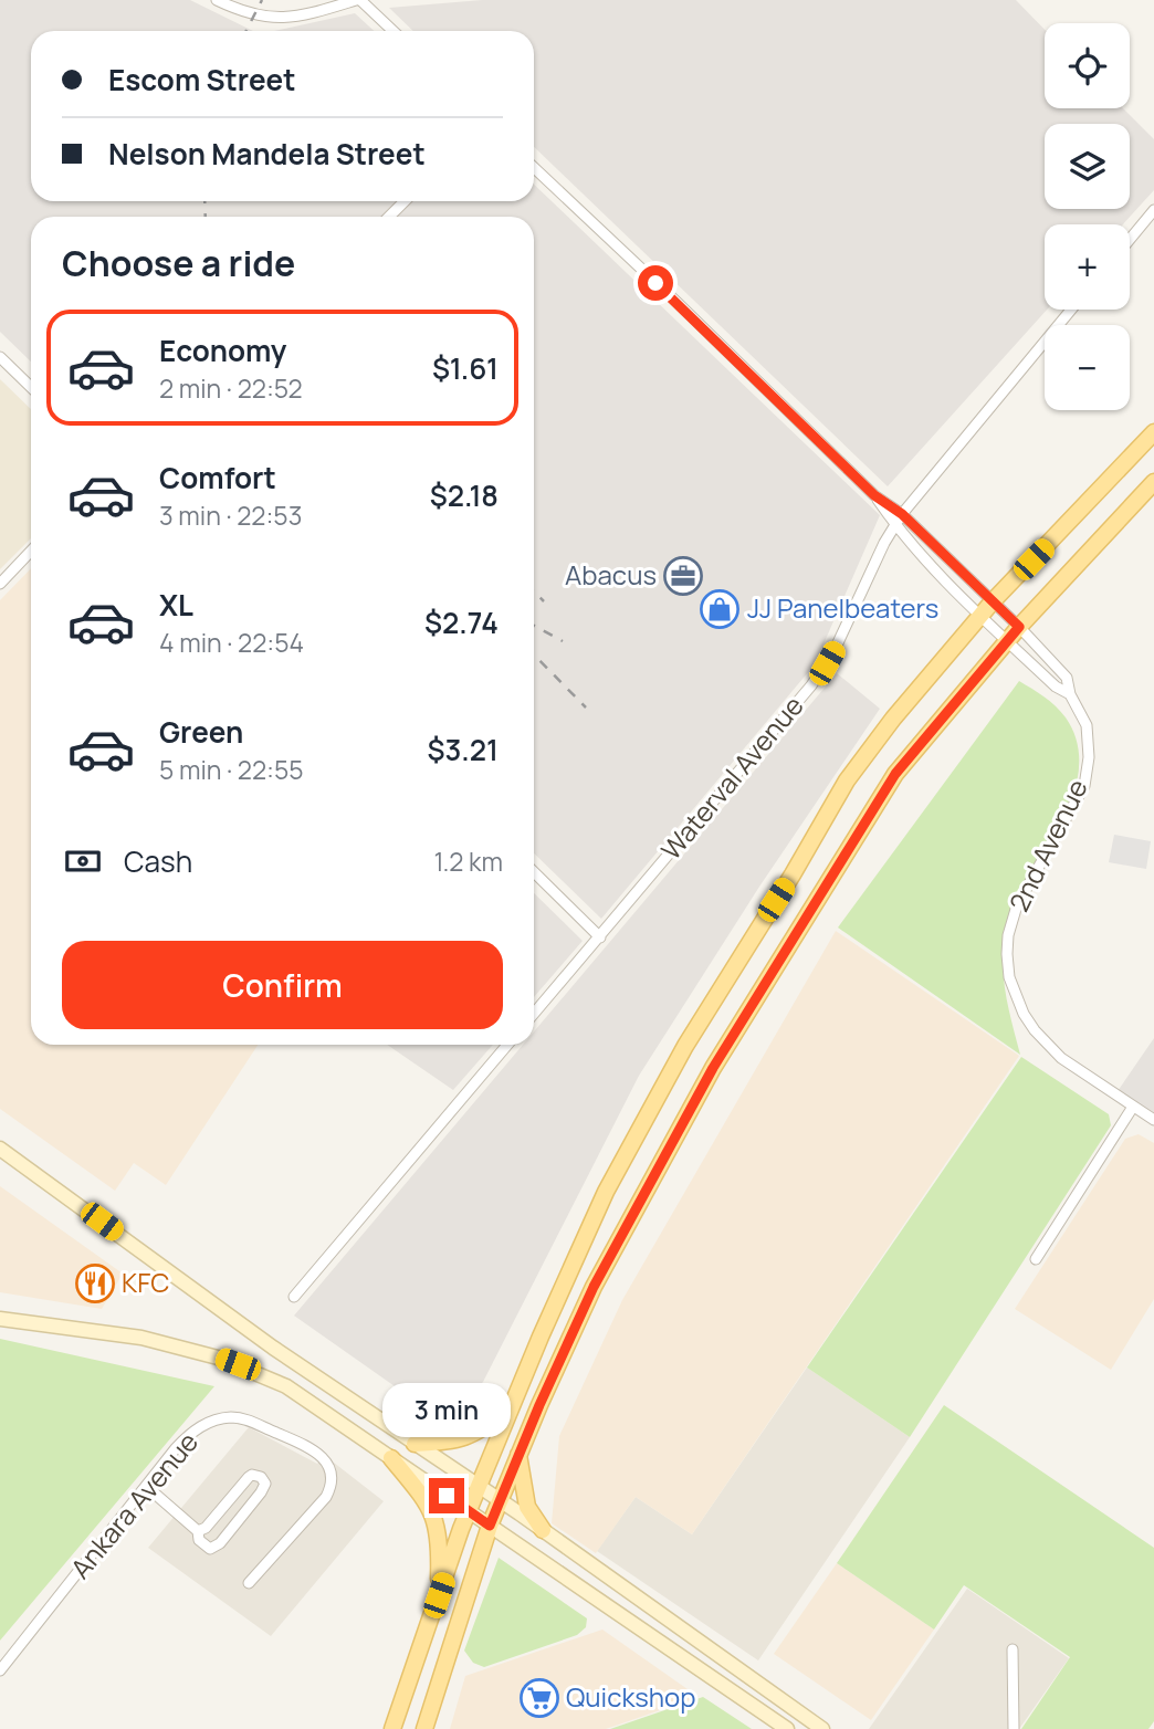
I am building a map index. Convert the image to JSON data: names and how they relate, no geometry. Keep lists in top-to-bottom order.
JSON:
{
  "streets": {
    "street": ["Waterval Avenue", "2nd Avenue", "Ankara Avenue"]
  },
  "crossings": [
    ["Waterval Avenue", "2nd Avenue"]
  ],
  "places": {
    "office": ["Abacus"],
    "shop": ["JJ Panelbeaters"],
    "restaurant": ["KFC"],
    "supermarket": ["Quickshop"]
  },
  "page": {
    "map_buttons": ["+", "−"],
    "banner": ["Escom Street", "Nelson Mandela Street"],
    "heading": "Choose a ride",
    "list": [
      {
        "name": "Economy",
        "note": "2 min · 22:52",
        "value": "$1.61"
      },
      {
        "name": "Comfort",
        "note": "3 min · 22:53",
        "value": "$2.18"
      },
      {
        "name": "XL",
        "note": "4 min · 22:54",
        "value": "$2.74"
      },
      {
        "name": "Green",
        "note": "5 min · 22:55",
        "value": "$3.21"
      }
    ],
    "pay": ["Cash", "1.2 km"],
    "buttons": "Confirm",
    "bubble": "3 min"
  }
}
